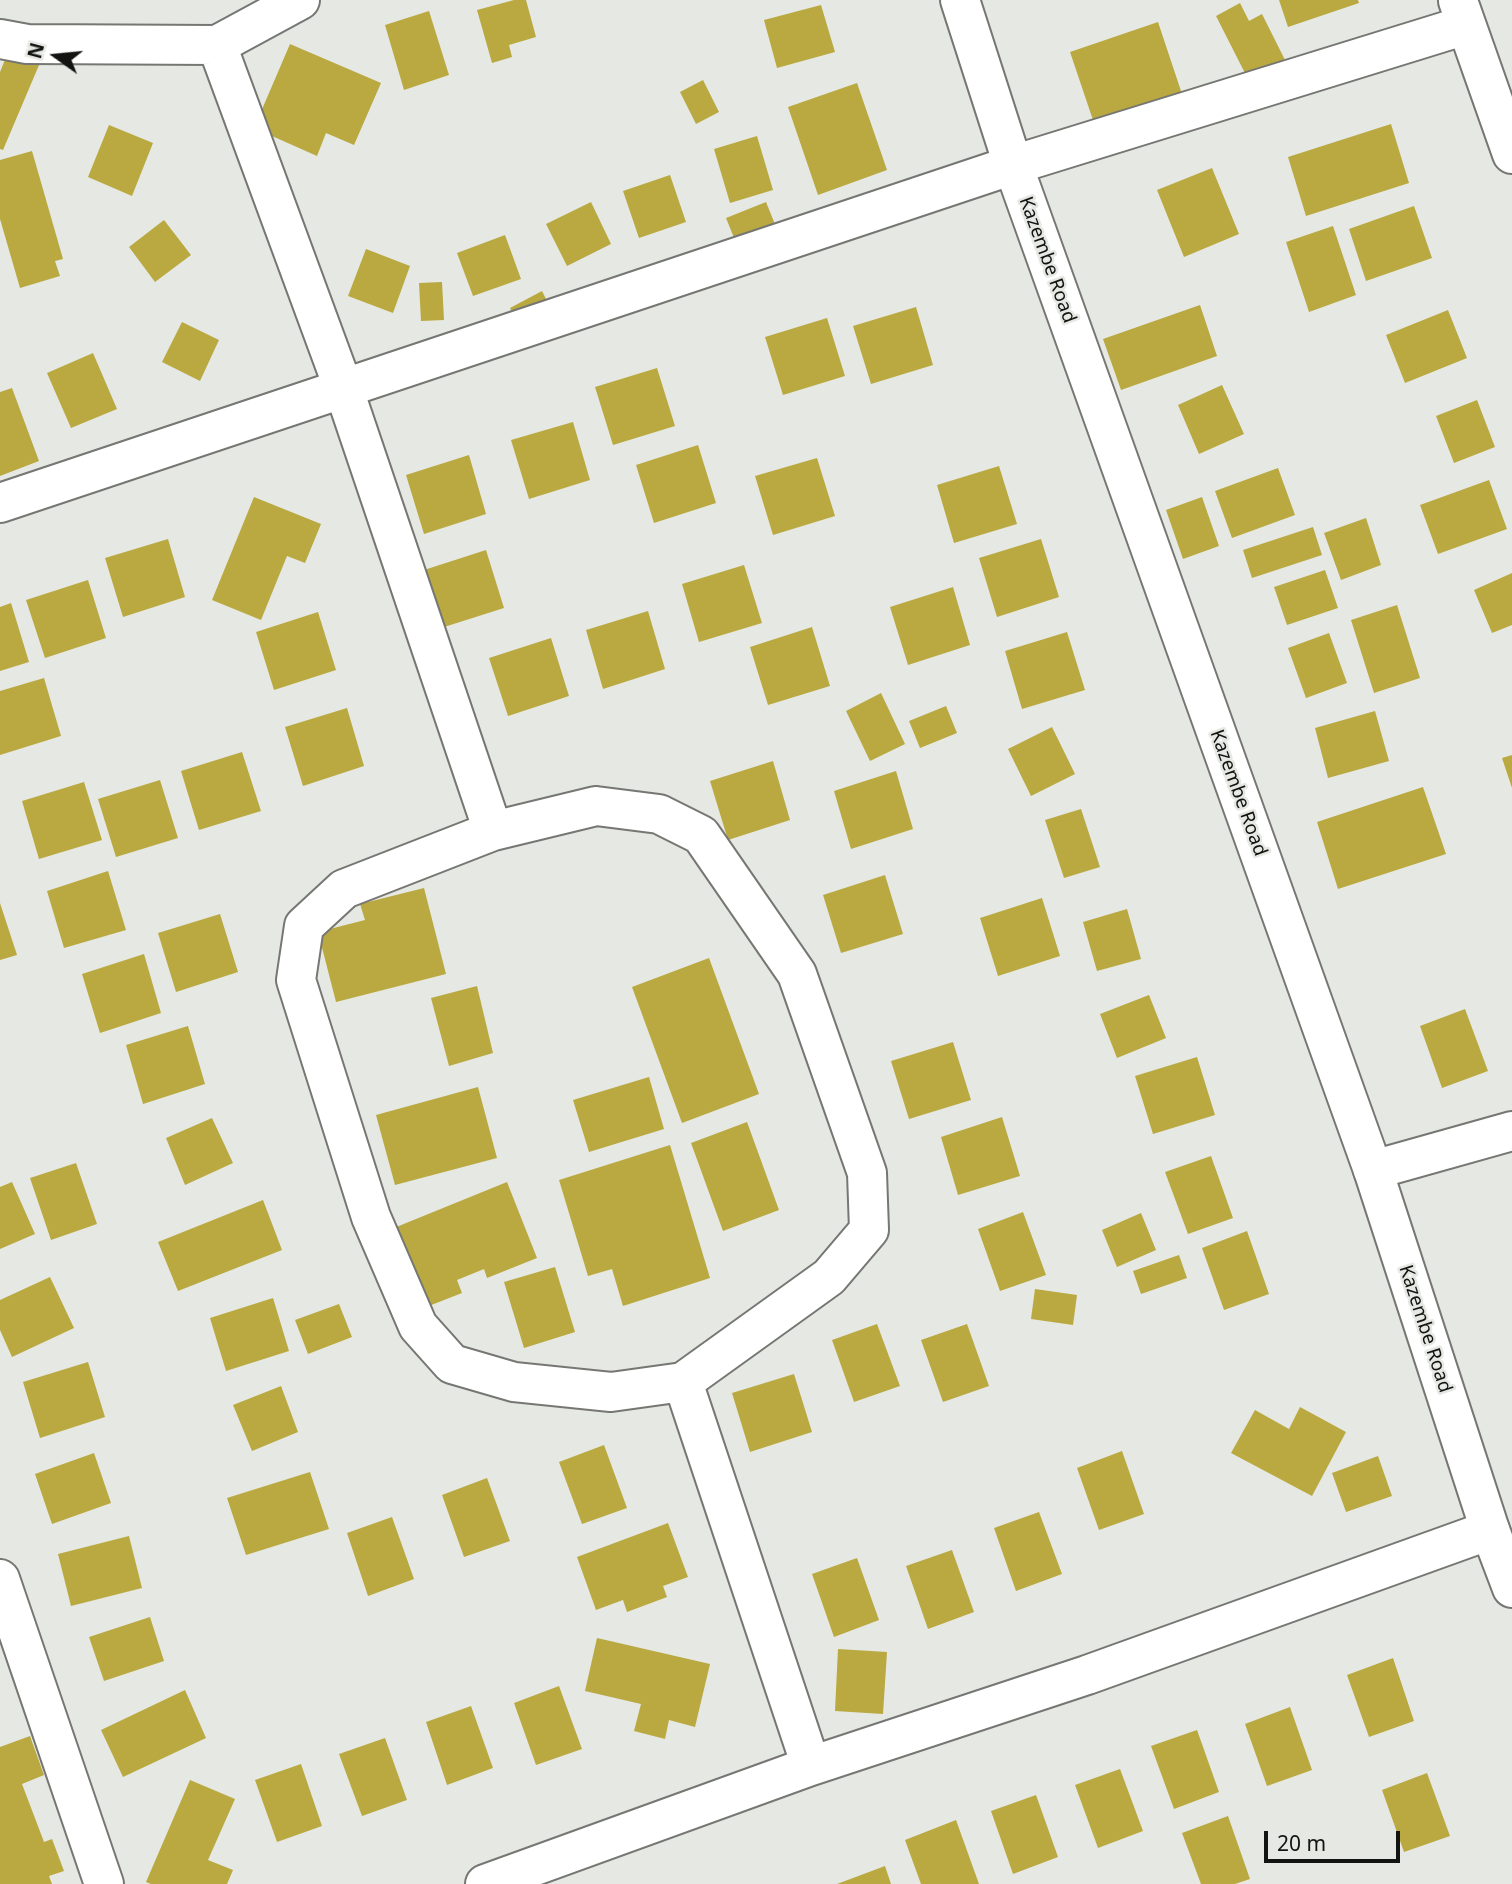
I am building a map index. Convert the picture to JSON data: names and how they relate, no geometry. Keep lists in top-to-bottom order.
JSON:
{
  "streets": {
    "street": ["Kazembe Road"]
  },
  "scale_bar": "20 m",
  "north": "left"
}
